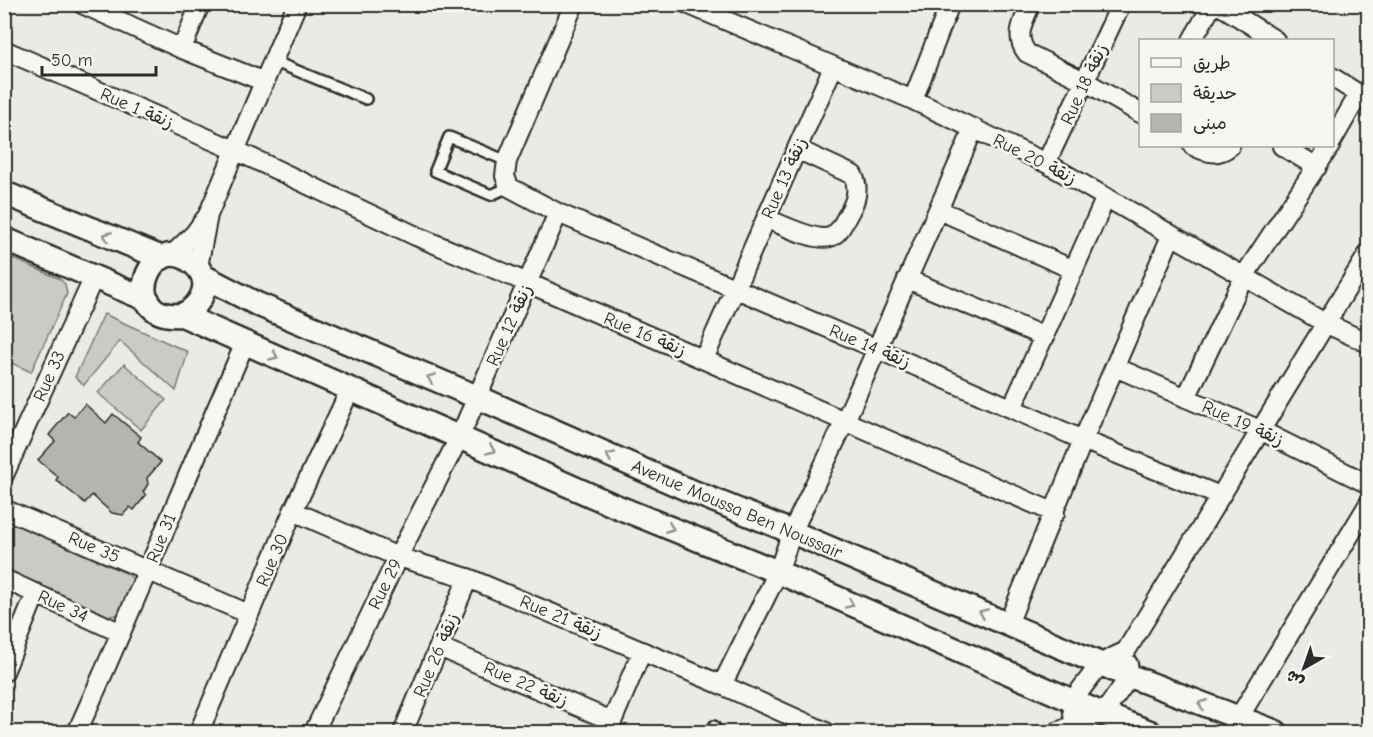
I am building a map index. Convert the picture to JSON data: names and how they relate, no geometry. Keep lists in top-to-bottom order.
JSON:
{
  "streets": {
    "street": [
      "Rue 18 زنقة",
      "Rue 1 زنقة",
      "Rue 20 زنقة",
      "Rue 13 زنقة",
      "Rue 12 زنقة",
      "Rue 16 زنقة",
      "Rue 14 زنقة",
      "Rue 33",
      "Rue 19 زنقة",
      "Avenue Moussa Ben Noussair",
      "Rue 31",
      "Rue 35",
      "Rue 30",
      "Rue 29",
      "Rue 34",
      "Rue 21 زنقة",
      "Rue 26 زنقة",
      "Rue 22 زنقة"
    ]
  },
  "crossings": [
    ["Rue 18 زنقة", "Rue 20 زنقة"],
    ["Rue 1 زنقة", "Rue 16 زنقة"],
    ["Rue 20 زنقة", "Rue 13 زنقة"],
    ["Rue 13 زنقة", "Rue 16 زنقة"],
    ["Rue 13 زنقة", "Rue 14 زنقة"],
    ["Rue 12 زنقة", "Rue 16 زنقة"],
    ["Rue 12 زنقة", "Rue 14 زنقة"],
    ["Rue 12 زنقة", "Avenue Moussa Ben Noussair"],
    ["Rue 12 زنقة", "Rue 29"],
    ["Rue 31", "Rue 35"],
    ["Rue 31", "Rue 34"],
    ["Rue 35", "Rue 30"],
    ["Rue 30", "Rue 21 زنقة"],
    ["Rue 29", "Rue 21 زنقة"],
    ["Rue 21 زنقة", "Rue 26 زنقة"],
    ["Rue 26 زنقة", "Rue 22 زنقة"]
  ],
  "legend": ["طريق", "حديقة", "مبنى"],
  "scale_bar": "50 m",
  "north": "bottom left"
}
